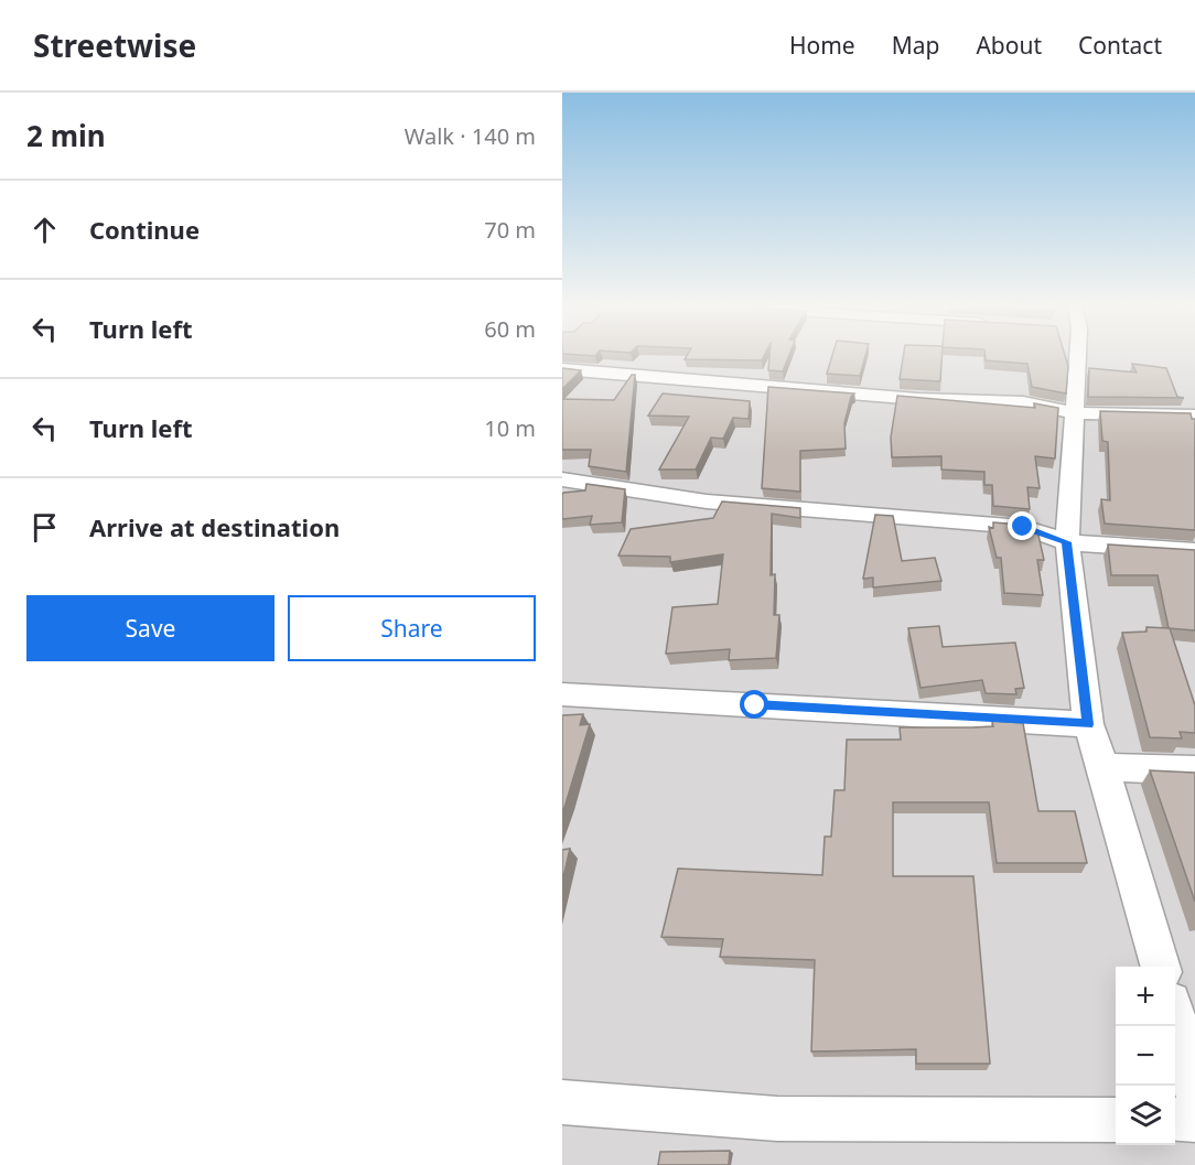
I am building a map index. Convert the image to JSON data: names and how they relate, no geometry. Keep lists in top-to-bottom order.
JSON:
{
  "page": {
    "header": "Streetwise",
    "nav": [
      "Home",
      "Map",
      "About",
      "Contact"
    ],
    "heading": ["2 min", "Walk · 140 m"],
    "list": [
      ["Continue", "70 m"],
      ["Turn left", "60 m"],
      ["Turn left", "10 m"],
      "Arrive at destination"
    ],
    "buttons": ["Save", "Share"],
    "map_buttons": ["+", "−"]
  }
}
